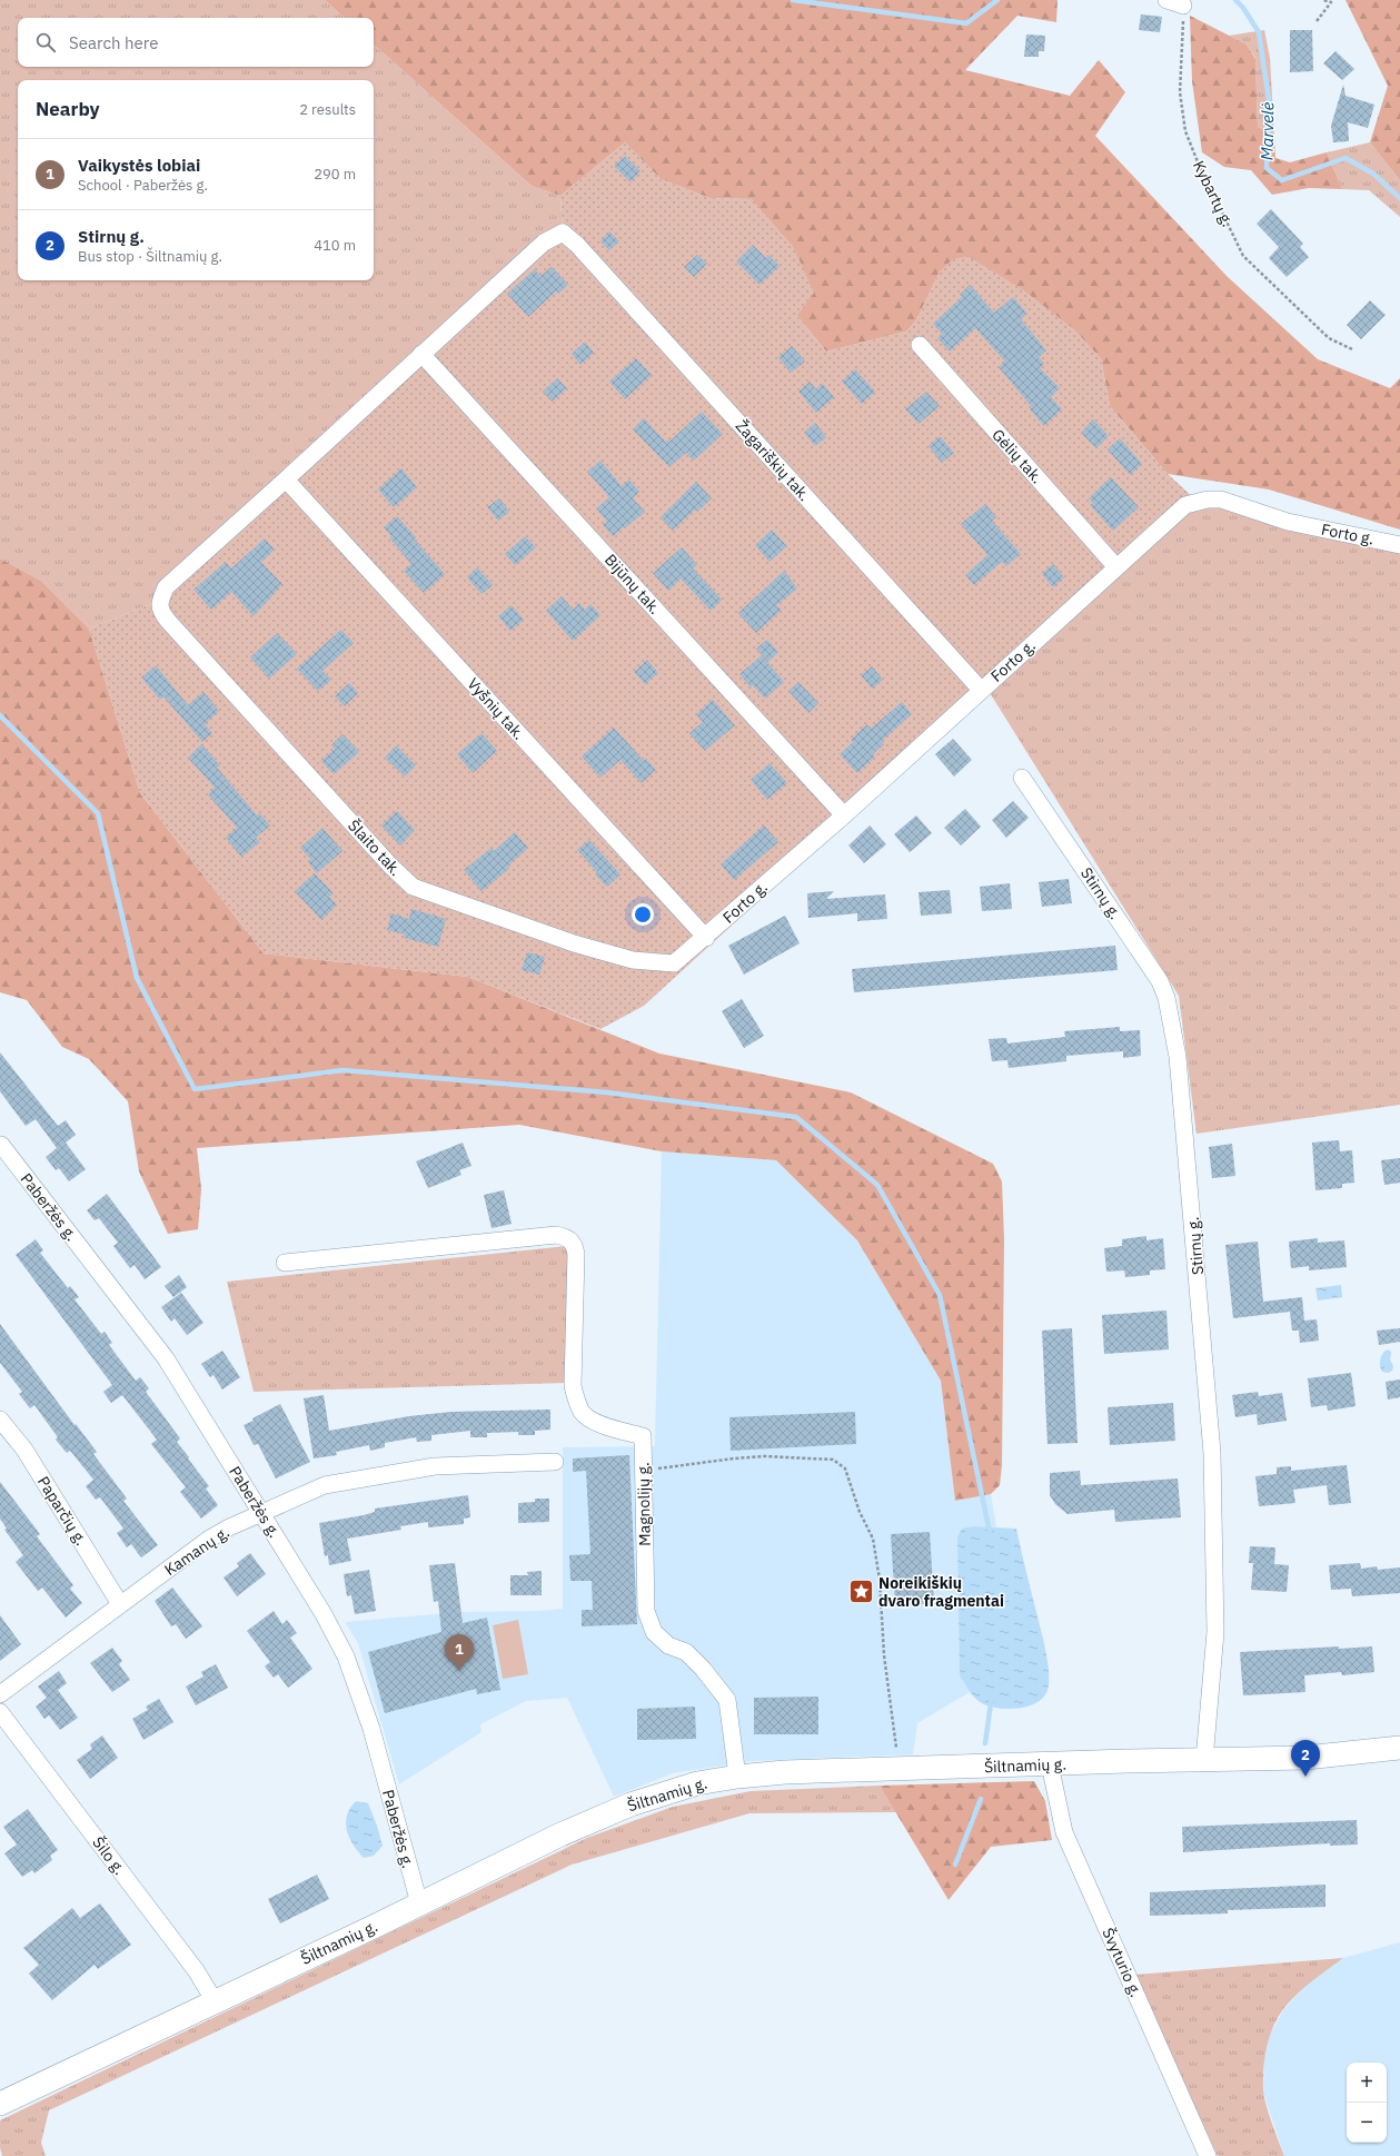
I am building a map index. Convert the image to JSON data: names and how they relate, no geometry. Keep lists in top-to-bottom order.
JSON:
{
  "streets": {
    "main road": ["Šiltnamių g."],
    "street": [
      "Gėlių tak.",
      "Žagariškių tak.",
      "Forto g.",
      "Bijūnų tak.",
      "Vyšnių tak.",
      "Šlaito tak.",
      "Stirnų g.",
      "Paberžės g.",
      "Magnolijų g.",
      "Paparčių g.",
      "Kamanų g.",
      "Šilo g.",
      "Švyturio g."
    ],
    "path": ["Kybartų g."]
  },
  "crossings": [
    ["Gėlių tak.", "Forto g."],
    ["Žagariškių tak.", "Forto g."],
    ["Žagariškių tak.", "Bijūnų tak."],
    ["Forto g.", "Bijūnų tak."],
    ["Forto g.", "Vyšnių tak."],
    ["Forto g.", "Šlaito tak."],
    ["Vyšnių tak.", "Šlaito tak."],
    ["Stirnų g.", "Šiltnamių g."],
    ["Paberžės g.", "Kamanų g."],
    ["Paberžės g.", "Šiltnamių g."],
    ["Magnolijų g.", "Šiltnamių g."],
    ["Paparčių g.", "Kamanų g."],
    ["Šiltnamių g.", "Šilo g."],
    ["Šiltnamių g.", "Švyturio g."]
  ],
  "water": ["Marvelė"],
  "places": {
    "place": ["Noreikiškių dvaro fragmentai"]
  },
  "page": {
    "search": "Search here",
    "heading": ["Nearby", "2 results"],
    "list": [
      {
        "mark": "1",
        "name": "Vaikystės lobiai",
        "note": "School · Paberžės g.",
        "value": "290 m"
      },
      {
        "mark": "2",
        "name": "Stirnų g.",
        "note": "Bus stop · Šiltnamių g.",
        "value": "410 m"
      }
    ],
    "pins": ["1", "2"],
    "map_buttons": ["+", "−"]
  }
}
